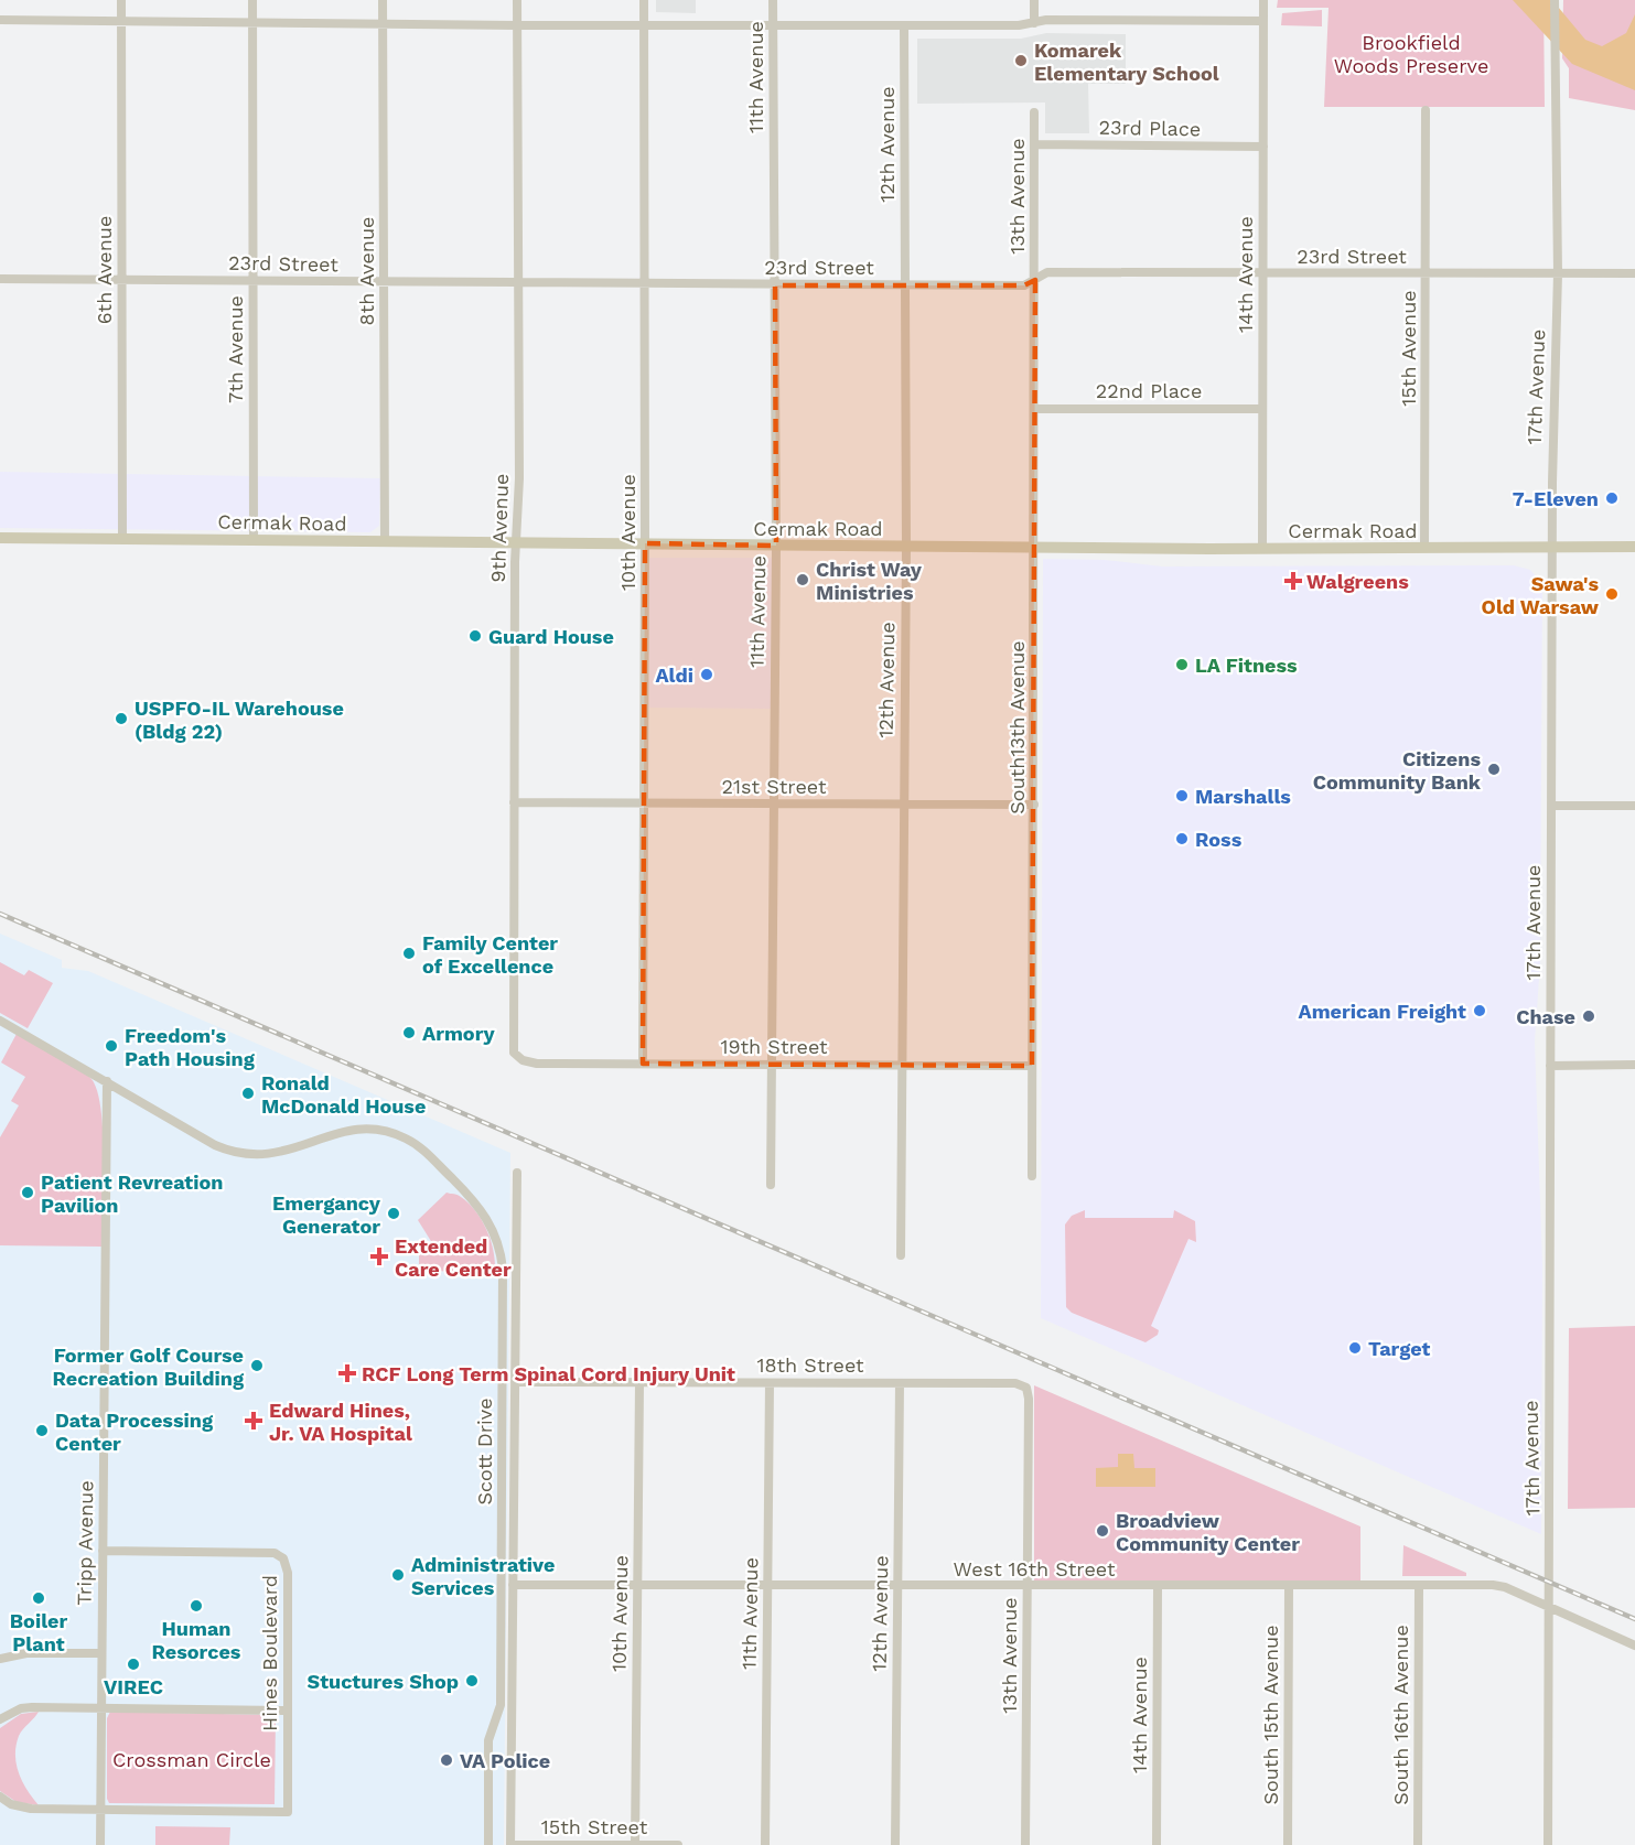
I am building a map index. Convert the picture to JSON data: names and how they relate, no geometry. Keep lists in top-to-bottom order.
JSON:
{
  "streets": {
    "main road": ["Cermak Road"],
    "street": [
      "11th Avenue",
      "23rd Place",
      "12th Avenue",
      "13th Avenue",
      "23rd Street",
      "6th Avenue",
      "8th Avenue",
      "14th Avenue",
      "15th Avenue",
      "7th Avenue",
      "17th Avenue",
      "22nd Place",
      "9th Avenue",
      "10th Avenue",
      "South13th Avenue",
      "21st Street",
      "19th Street",
      "18th Street",
      "Scott Drive",
      "Tripp Avenue",
      "West 16th Street",
      "Hines Boulevard",
      "South 15th Avenue",
      "South 16th Avenue",
      "15th Street"
    ]
  },
  "crossings": [
    ["11th Avenue", "23rd Street"],
    ["11th Avenue", "Cermak Road"],
    ["11th Avenue", "21st Street"],
    ["11th Avenue", "19th Street"],
    ["11th Avenue", "18th Street"],
    ["11th Avenue", "West 16th Street"],
    ["23rd Place", "13th Avenue"],
    ["23rd Place", "14th Avenue"],
    ["12th Avenue", "23rd Street"],
    ["12th Avenue", "Cermak Road"],
    ["12th Avenue", "21st Street"],
    ["12th Avenue", "19th Street"],
    ["12th Avenue", "18th Street"],
    ["12th Avenue", "West 16th Street"],
    ["13th Avenue", "23rd Street"],
    ["13th Avenue", "South13th Avenue"],
    ["13th Avenue", "18th Street"],
    ["13th Avenue", "West 16th Street"],
    ["23rd Street", "6th Avenue"],
    ["23rd Street", "8th Avenue"],
    ["23rd Street", "14th Avenue"],
    ["23rd Street", "15th Avenue"],
    ["23rd Street", "7th Avenue"],
    ["23rd Street", "17th Avenue"],
    ["23rd Street", "9th Avenue"],
    ["23rd Street", "10th Avenue"],
    ["23rd Street", "South13th Avenue"],
    ["6th Avenue", "Cermak Road"],
    ["8th Avenue", "Cermak Road"],
    ["14th Avenue", "22nd Place"],
    ["14th Avenue", "Cermak Road"],
    ["14th Avenue", "West 16th Street"],
    ["15th Avenue", "Cermak Road"],
    ["7th Avenue", "Cermak Road"],
    ["17th Avenue", "Cermak Road"],
    ["17th Avenue", "West 16th Street"],
    ["22nd Place", "South13th Avenue"],
    ["Cermak Road", "9th Avenue"],
    ["Cermak Road", "10th Avenue"],
    ["Cermak Road", "South13th Avenue"],
    ["9th Avenue", "21st Street"],
    ["9th Avenue", "19th Street"],
    ["10th Avenue", "21st Street"],
    ["10th Avenue", "19th Street"],
    ["10th Avenue", "18th Street"],
    ["10th Avenue", "West 16th Street"],
    ["10th Avenue", "15th Street"],
    ["South13th Avenue", "21st Street"],
    ["South13th Avenue", "19th Street"],
    ["Scott Drive", "Tripp Avenue"],
    ["Tripp Avenue", "Hines Boulevard"],
    ["West 16th Street", "South 15th Avenue"],
    ["West 16th Street", "South 16th Avenue"]
  ],
  "parks": ["Brookfield Woods Preserve", "Crossman Circle"],
  "places": {
    "other": [
      "Komarek Elementary School",
      "7-Eleven",
      "Christ Way Ministries",
      "Sawa's Old Warsaw",
      "Guard House",
      "LA Fitness",
      "Aldi",
      "USPFO-IL Warehouse (Bldg 22)",
      "Citizens Community Bank",
      "Marshalls",
      "Ross",
      "Family Center of Excellence",
      "American Freight",
      "Chase",
      "Armory",
      "Freedom's Path Housing",
      "Ronald McDonald House",
      "Patient Revreation Pavilion",
      "Emergancy Generator",
      "Target",
      "Former Golf Course Recreation Building",
      "Data Processing Center",
      "Broadview Community Center",
      "Administrative Services",
      "Boiler Plant",
      "Human Resorces",
      "VIREC",
      "Stuctures Shop",
      "VA Police"
    ],
    "health": [
      "Walgreens",
      "Extended Care Center",
      "RCF Long Term Spinal Cord Injury Unit",
      "Edward Hines, Jr. VA Hospital"
    ]
  }
}
